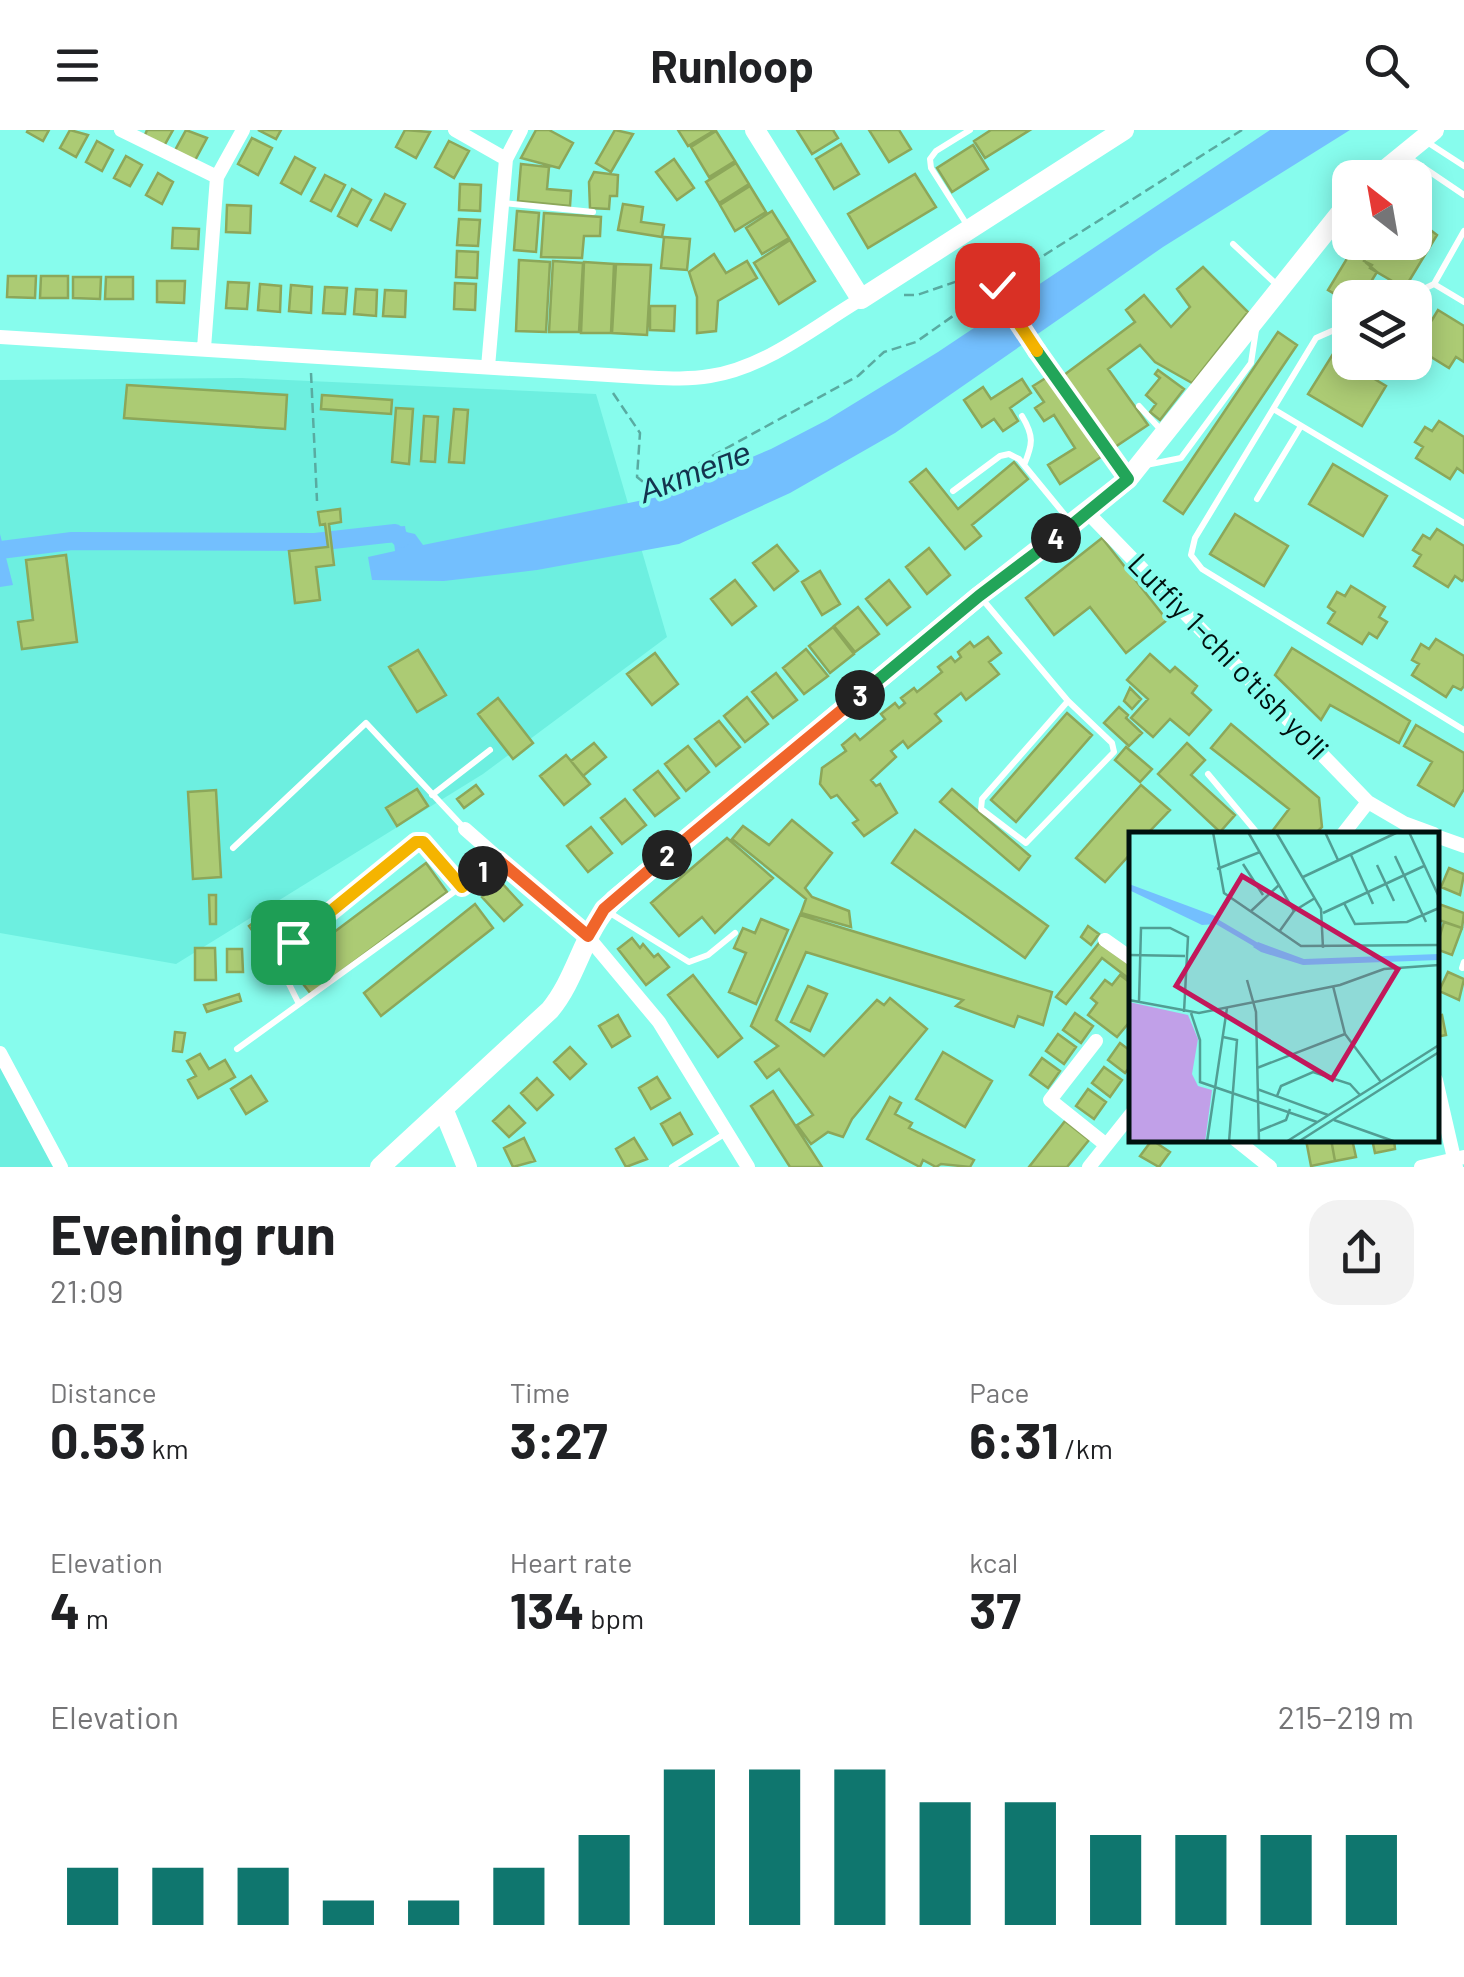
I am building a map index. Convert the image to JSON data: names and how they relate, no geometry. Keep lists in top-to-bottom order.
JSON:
{
  "streets": {
    "street": ["Lutfiy 1-chi o'tish yo'li"]
  },
  "water": ["Актепе"],
  "north": "top left",
  "page": {
    "header": "Runloop",
    "pins": [
      "4",
      "3",
      "2",
      "1"
    ],
    "heading": ["Evening run", "21:09"],
    "stats": [
      ["Distance", "0.53 km"],
      ["Time", "3:27"],
      ["Pace", "6:31 /km"],
      ["Elevation", "4 m"],
      ["Heart rate", "134 bpm"],
      ["kcal", "37"]
    ],
    "chart": ["Elevation", "215–219 m"]
  }
}
